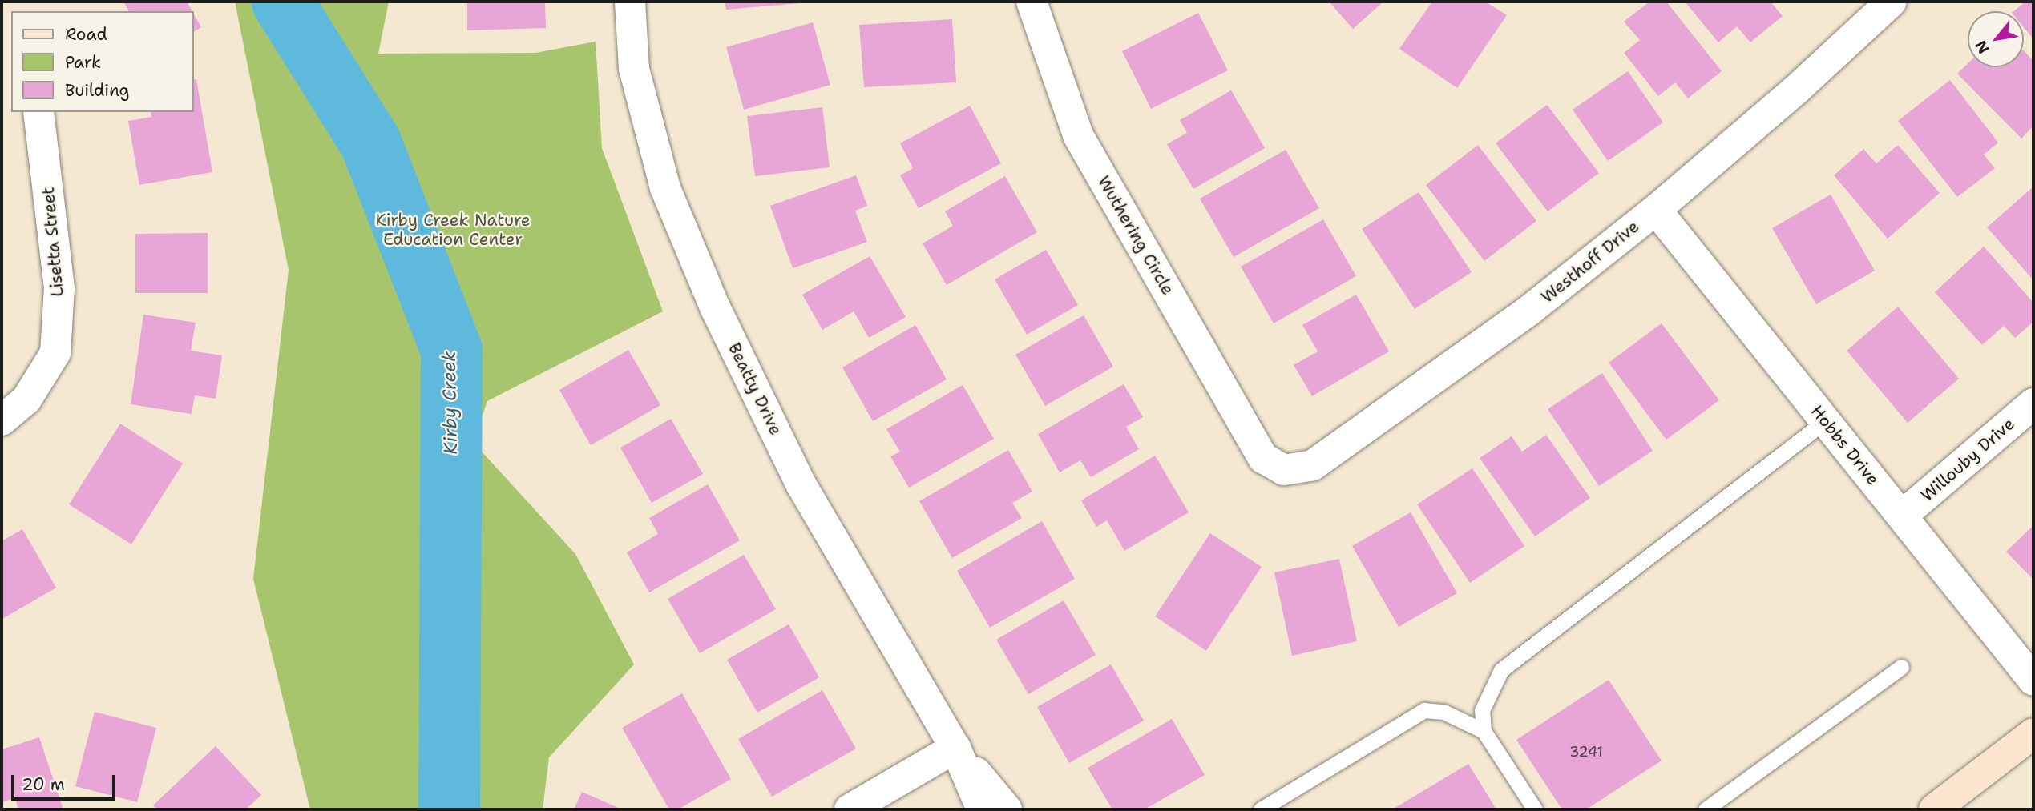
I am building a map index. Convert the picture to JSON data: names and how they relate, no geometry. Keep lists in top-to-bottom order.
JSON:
{
  "streets": {
    "street": [
      "Wuthering Circle",
      "Lisetta Street",
      "Westhoff Drive",
      "Beatty Drive",
      "Hobbs Drive",
      "Willouby Drive"
    ]
  },
  "crossings": [
    ["Wuthering Circle", "Westhoff Drive"],
    ["Westhoff Drive", "Hobbs Drive"],
    ["Hobbs Drive", "Willouby Drive"]
  ],
  "water": ["Kirby Creek"],
  "parks": ["Kirby Creek Nature Education Center"],
  "house_numbers": ["3241"],
  "legend": ["Road", "Park", "Building"],
  "scale_bar": "20 m",
  "north": "bottom left"
}
